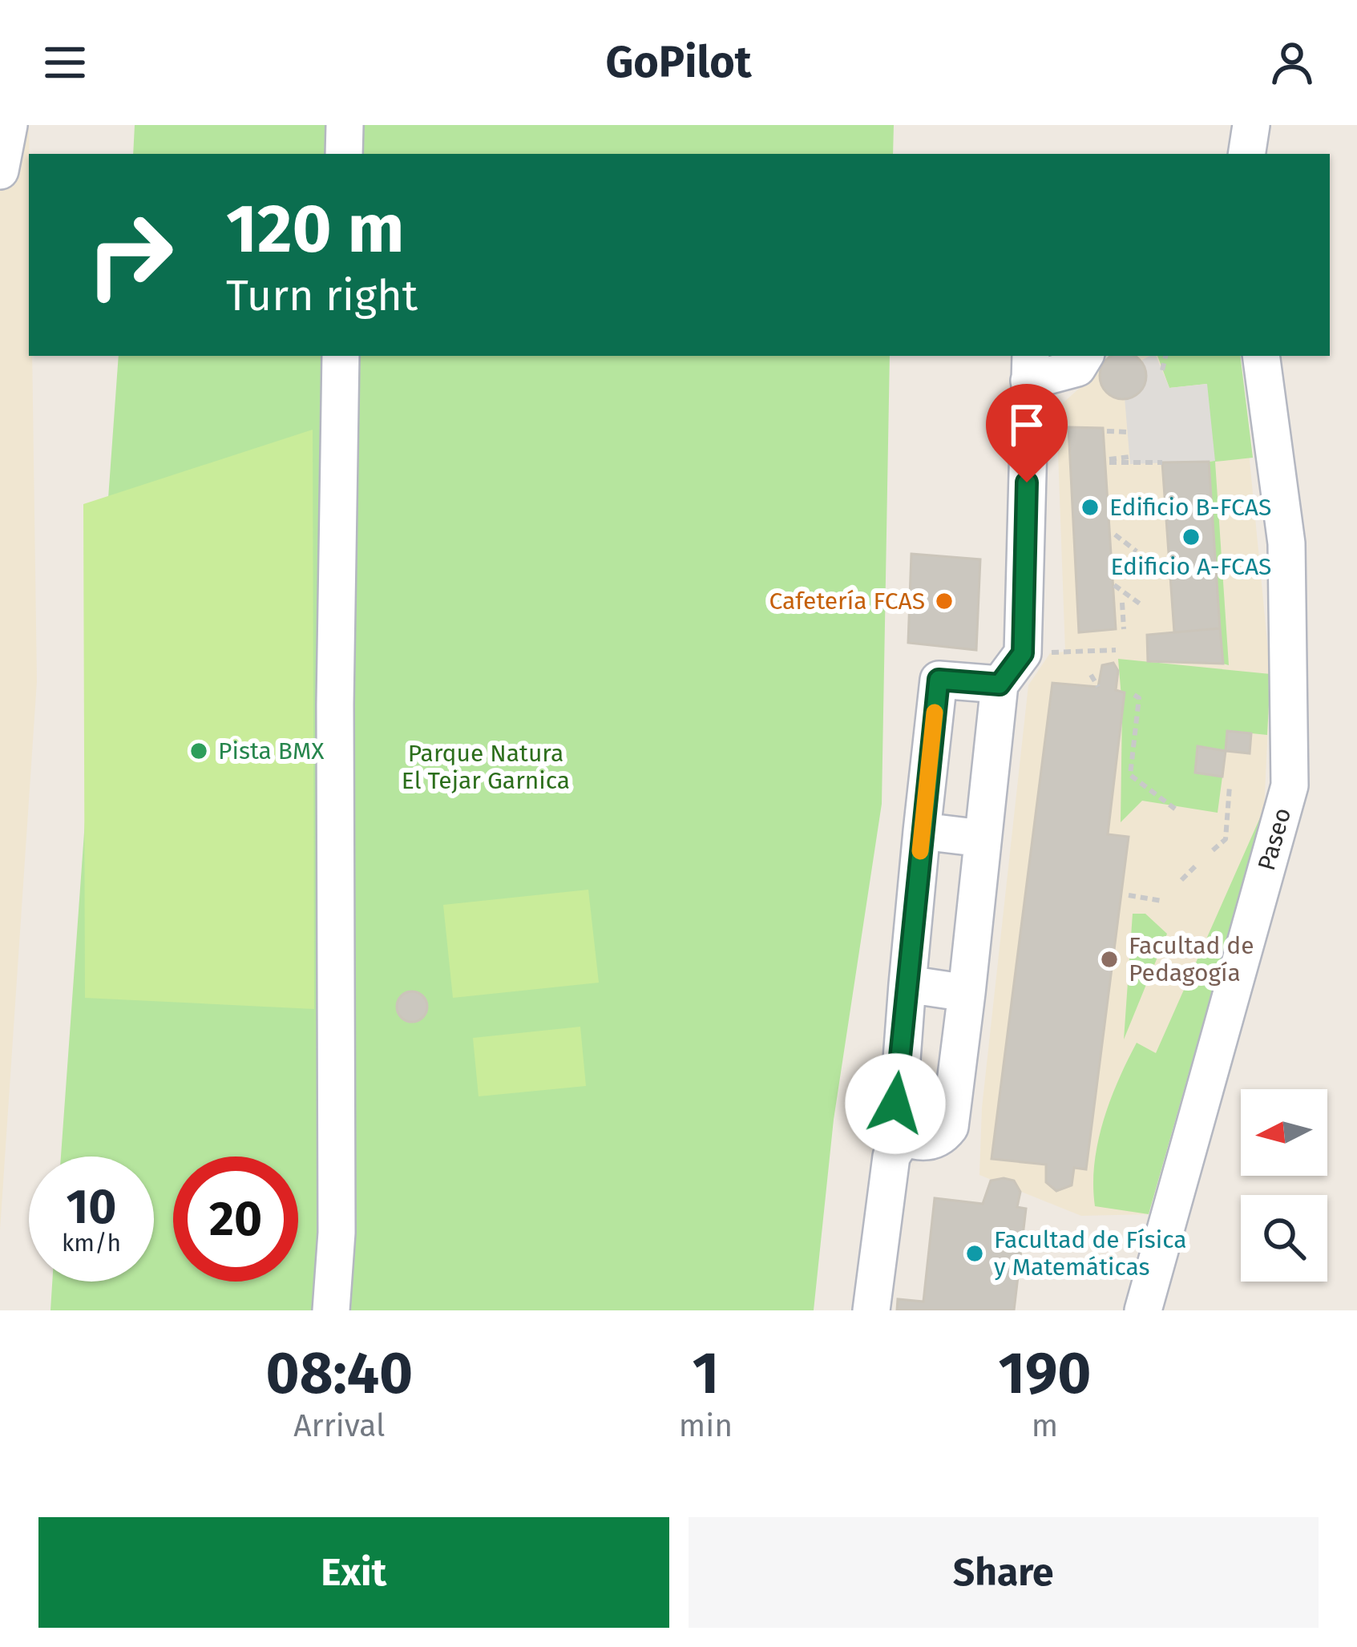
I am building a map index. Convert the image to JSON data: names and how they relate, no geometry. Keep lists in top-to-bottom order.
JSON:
{
  "streets": {
    "street": ["Paseo"]
  },
  "parks": ["Parque Natura El Tejar Garnica"],
  "places": [
    "Edificio B-FCAS",
    "Edificio A-FCAS",
    "Cafetería FCAS",
    "Pista BMX",
    "Facultad de Pedagogía",
    "Facultad de Física y Matemáticas"
  ],
  "north": "left",
  "page": {
    "header": "GoPilot",
    "turn": ["120 m", "Turn right"],
    "speed": "10 km/h",
    "limit": "20",
    "eta": [
      "08:40",
      "Arrival",
      "1",
      "min",
      "190",
      "m"
    ],
    "buttons": ["Exit", "Share"]
  }
}
